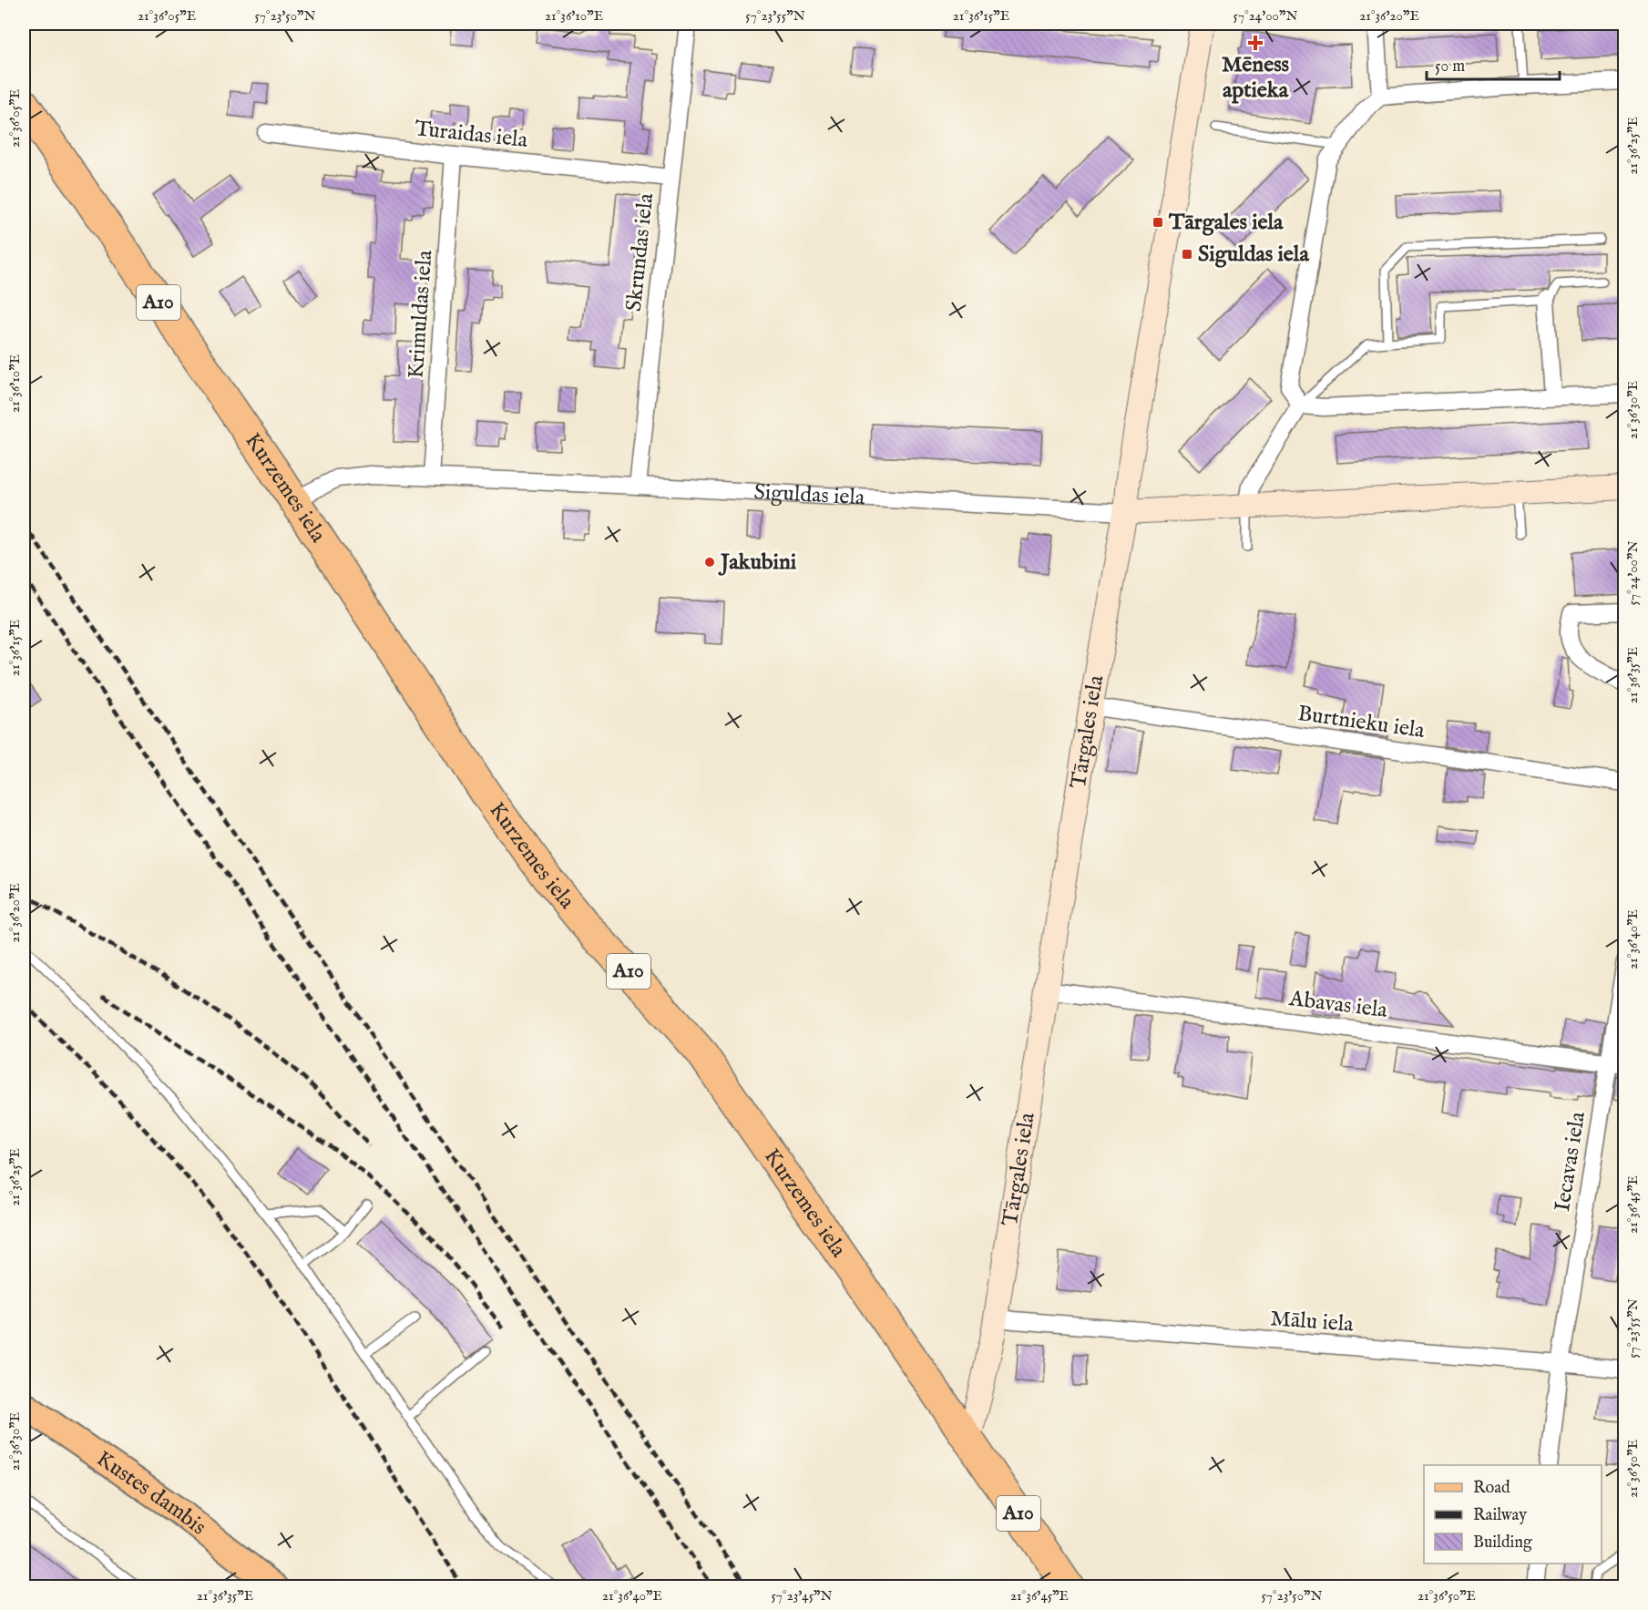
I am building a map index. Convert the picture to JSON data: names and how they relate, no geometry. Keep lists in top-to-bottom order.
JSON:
{
  "streets": {
    "highway": ["A10", "Kurzemes iela"],
    "main road": ["Kustes dambis"],
    "street": [
      "Turaidas iela",
      "Skrundas iela",
      "Krimuldas iela",
      "Siguldas iela",
      "Burtnieku iela",
      "Tārgales iela",
      "Abavas iela",
      "Iecavas iela",
      "Mālu iela"
    ]
  },
  "crossings": [
    ["Turaidas iela", "Skrundas iela"],
    ["Turaidas iela", "Krimuldas iela"],
    ["Skrundas iela", "Siguldas iela"],
    ["Krimuldas iela", "Siguldas iela"],
    ["Kurzemes iela", "Siguldas iela"],
    ["Kurzemes iela", "Tārgales iela"],
    ["Siguldas iela", "Tārgales iela"],
    ["Burtnieku iela", "Tārgales iela"],
    ["Tārgales iela", "Abavas iela"],
    ["Tārgales iela", "Mālu iela"],
    ["Abavas iela", "Iecavas iela"],
    ["Iecavas iela", "Mālu iela"]
  ],
  "places": {
    "health": ["Mēness aptieka"],
    "transit": ["Tārgales iela", "Siguldas iela"],
    "other": ["Jakubini"]
  },
  "legend": ["Road", "Railway", "Building"],
  "scale_bar": "50 m",
  "coordinates": [
    "21°36'05\"E",
    "57°23'50\"N",
    "21°36'10\"E",
    "57°23'55\"N",
    "21°36'15\"E",
    "57°24'00\"N",
    "21°36'20\"E",
    "21°36'25\"E",
    "21°36'30\"E",
    "21°36'35\"E",
    "21°36'40\"E",
    "21°36'45\"E",
    "21°36'50\"E",
    "57°23'45\"N"
  ]
}
